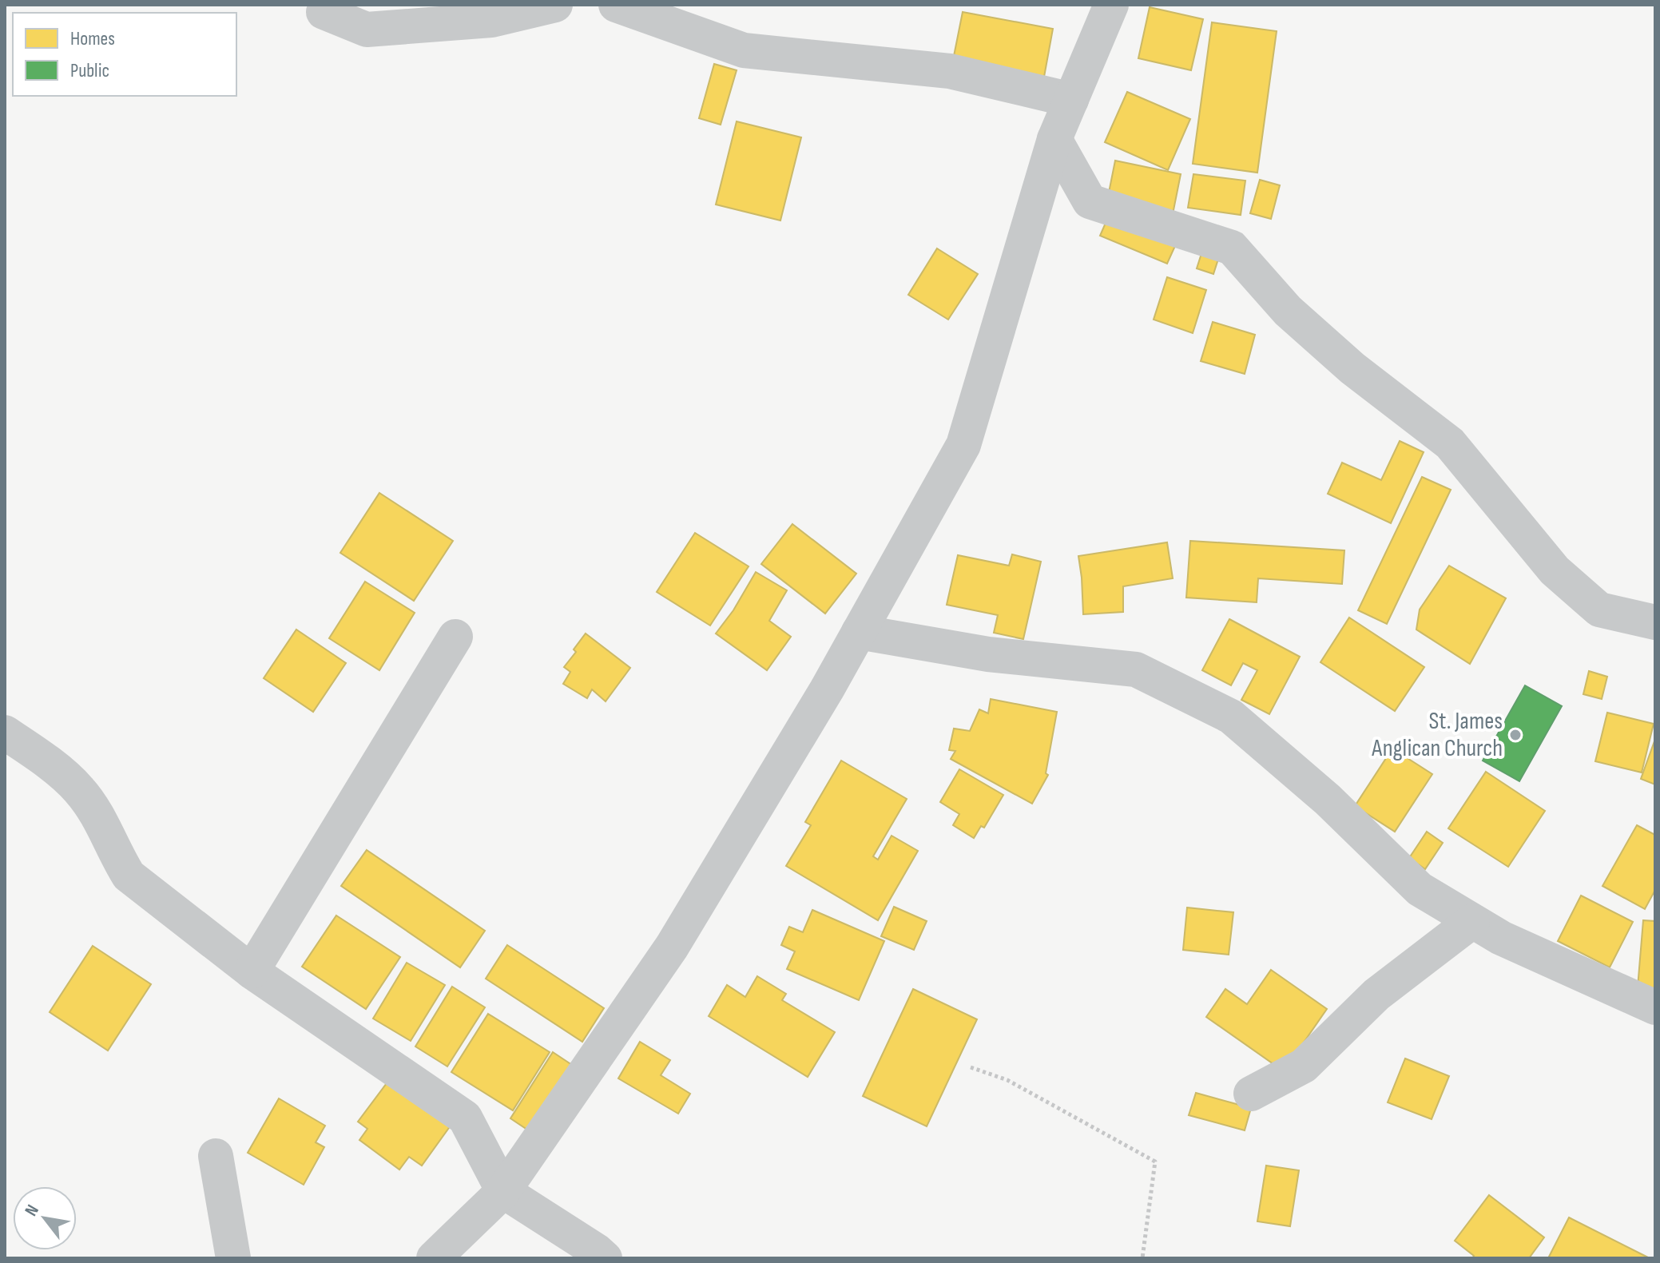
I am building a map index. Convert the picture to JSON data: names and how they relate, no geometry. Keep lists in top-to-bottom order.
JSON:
{
  "places": ["St. James Anglican Church"],
  "legend": ["Homes", "Public"],
  "north": "top left"
}
